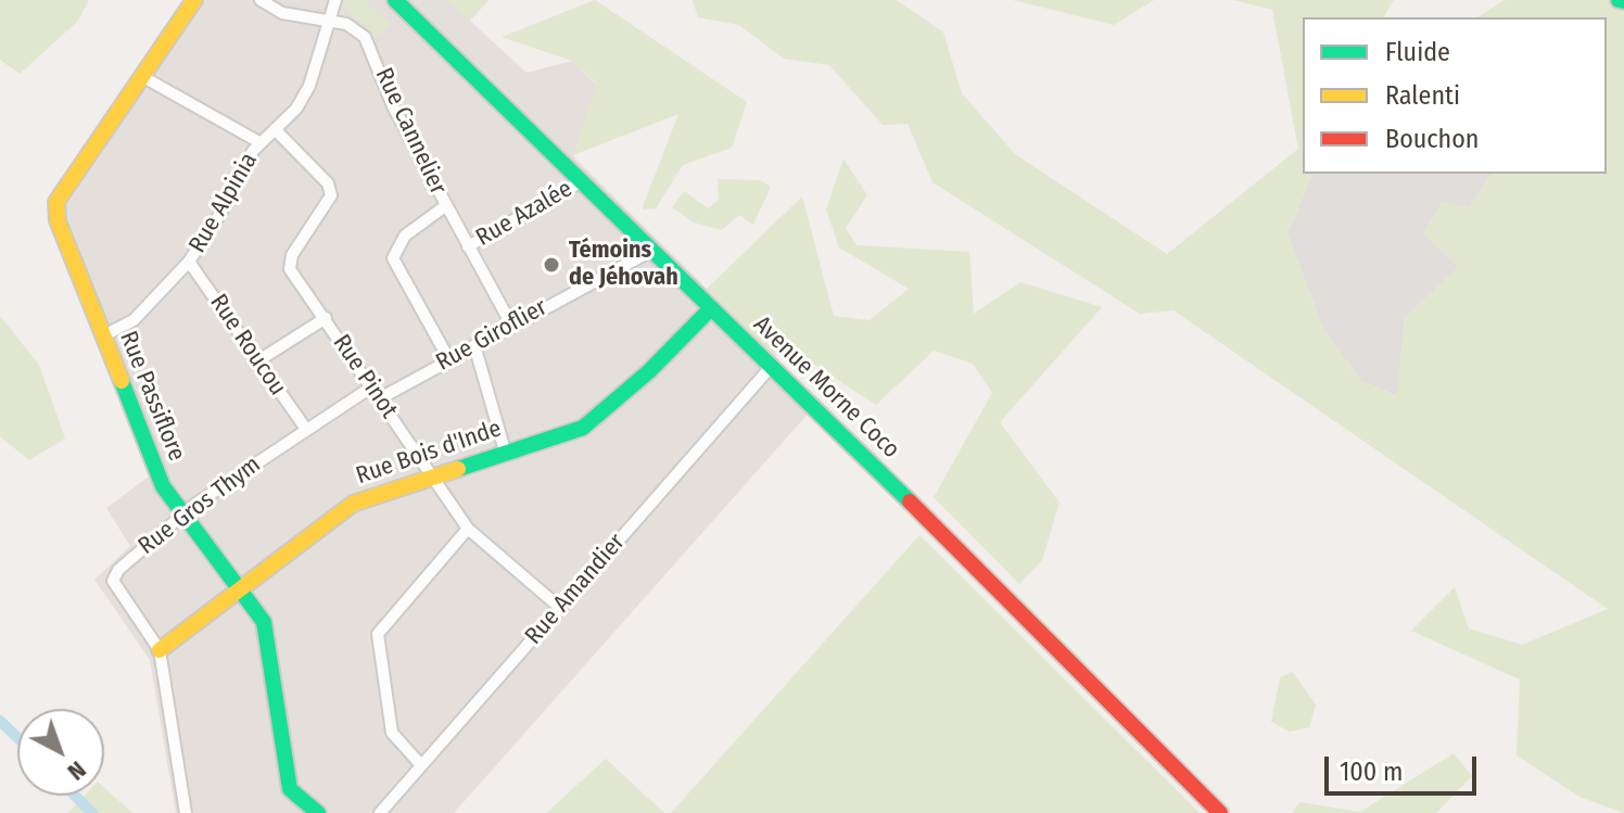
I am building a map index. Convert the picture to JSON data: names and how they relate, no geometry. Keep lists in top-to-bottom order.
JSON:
{
  "streets": {
    "street": [
      "Rue Cannelier",
      "Rue Alpinia",
      "Rue Azalée",
      "Rue Giroflier",
      "Rue Roucou",
      "Rue Pinot",
      "Avenue Morne Coco",
      "Rue Passiflore",
      "Rue Bois d'Inde",
      "Rue Gros Thym",
      "Rue Amandier"
    ]
  },
  "crossings": [
    ["Rue Cannelier", "Rue Alpinia"],
    ["Rue Cannelier", "Rue Azalée"],
    ["Rue Cannelier", "Rue Giroflier"],
    ["Rue Alpinia", "Rue Roucou"],
    ["Rue Alpinia", "Rue Pinot"],
    ["Rue Alpinia", "Rue Passiflore"],
    ["Rue Azalée", "Avenue Morne Coco"],
    ["Rue Giroflier", "Rue Pinot"],
    ["Rue Giroflier", "Avenue Morne Coco"],
    ["Rue Roucou", "Rue Gros Thym"],
    ["Rue Pinot", "Rue Bois d'Inde"],
    ["Rue Pinot", "Rue Gros Thym"],
    ["Rue Pinot", "Rue Amandier"],
    ["Avenue Morne Coco", "Rue Bois d'Inde"],
    ["Avenue Morne Coco", "Rue Amandier"],
    ["Rue Passiflore", "Rue Bois d'Inde"],
    ["Rue Passiflore", "Rue Gros Thym"],
    ["Rue Bois d'Inde", "Rue Gros Thym"]
  ],
  "places": ["Témoins de Jéhovah"],
  "legend": ["Fluide", "Ralenti", "Bouchon"],
  "scale_bar": "100 m",
  "north": "bottom right"
}
